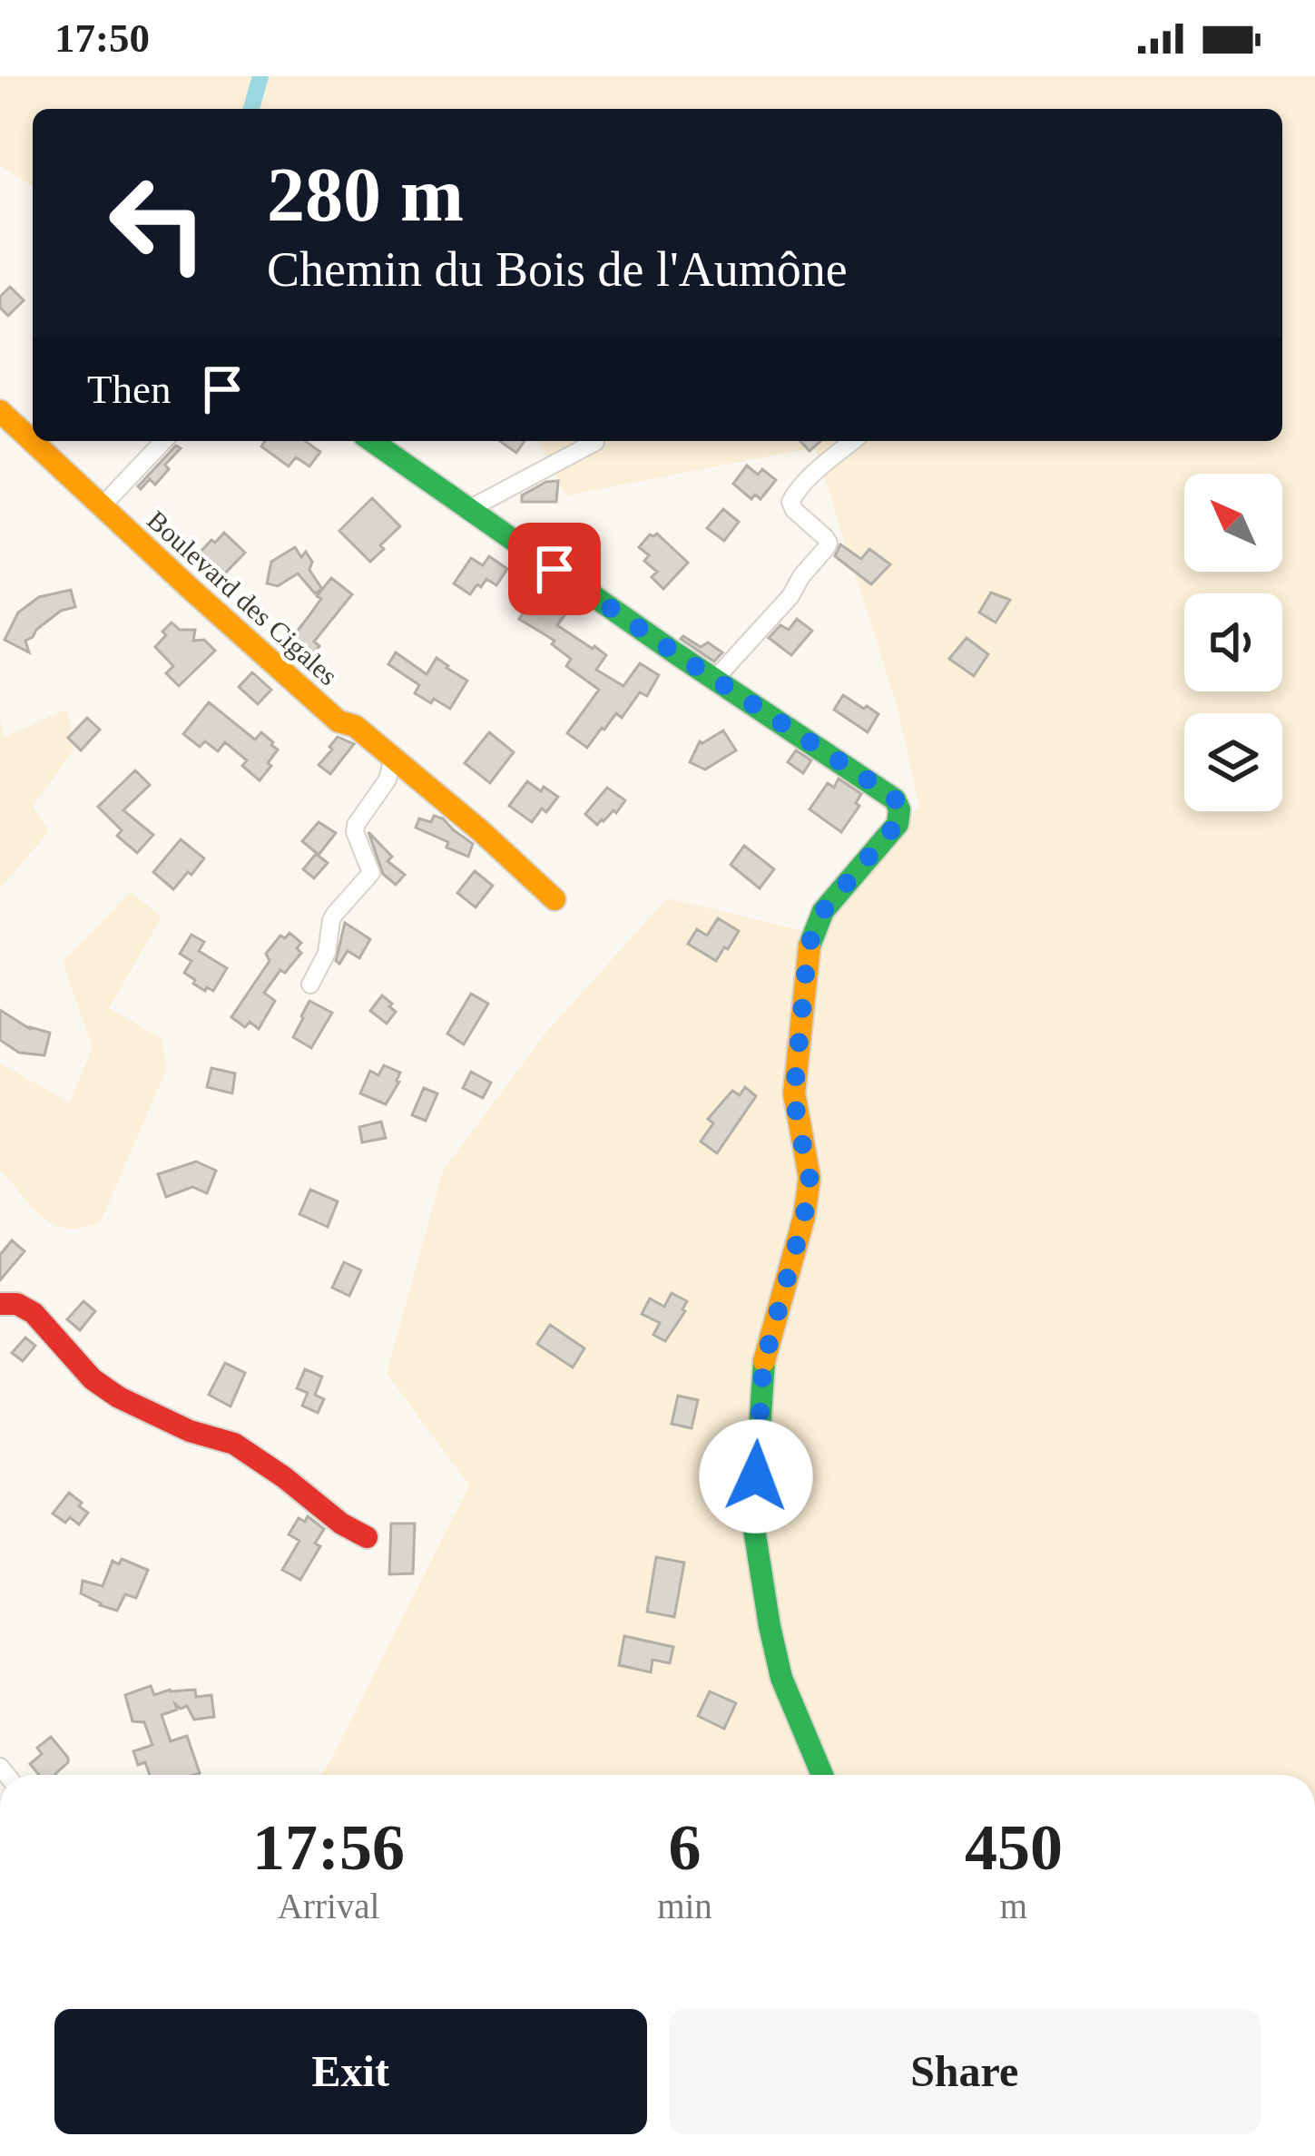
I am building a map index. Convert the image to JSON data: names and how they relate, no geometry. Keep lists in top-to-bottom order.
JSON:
{
  "streets": {
    "street": ["Boulevard des Cigales"]
  },
  "north": "top left",
  "page": {
    "status": "17:50",
    "turn": ["280 m", "Chemin du Bois de l'Aumône"],
    "then": "Then",
    "eta": [
      "17:56",
      "Arrival",
      "6",
      "min",
      "450",
      "m"
    ],
    "buttons": ["Exit", "Share"]
  }
}
